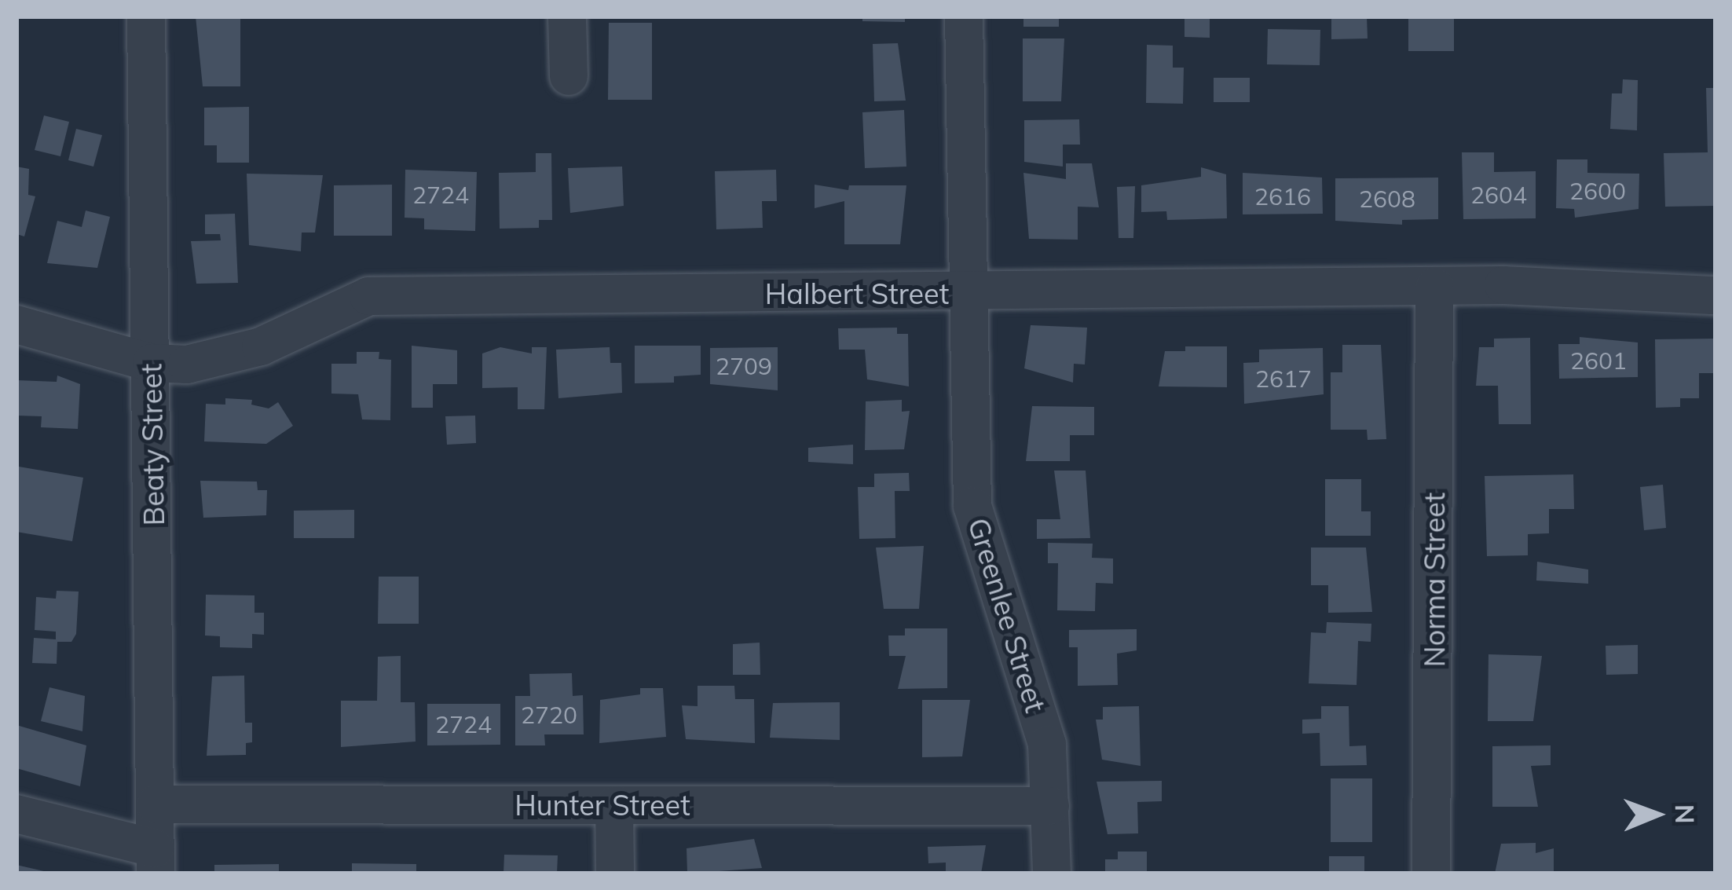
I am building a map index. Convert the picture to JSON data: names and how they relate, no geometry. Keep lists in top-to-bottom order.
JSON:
{
  "streets": {
    "street": [
      "Halbert Street",
      "Beaty Street",
      "Norma Street",
      "Greenlee Street",
      "Hunter Street"
    ]
  },
  "crossings": [
    ["Halbert Street", "Beaty Street"],
    ["Halbert Street", "Norma Street"],
    ["Halbert Street", "Greenlee Street"],
    ["Beaty Street", "Hunter Street"],
    ["Greenlee Street", "Hunter Street"]
  ],
  "house_numbers": [
    "2600",
    "2724",
    "2604",
    "2616",
    "2608",
    "2601",
    "2709",
    "2617",
    "2720",
    "2724"
  ],
  "north": "right"
}
